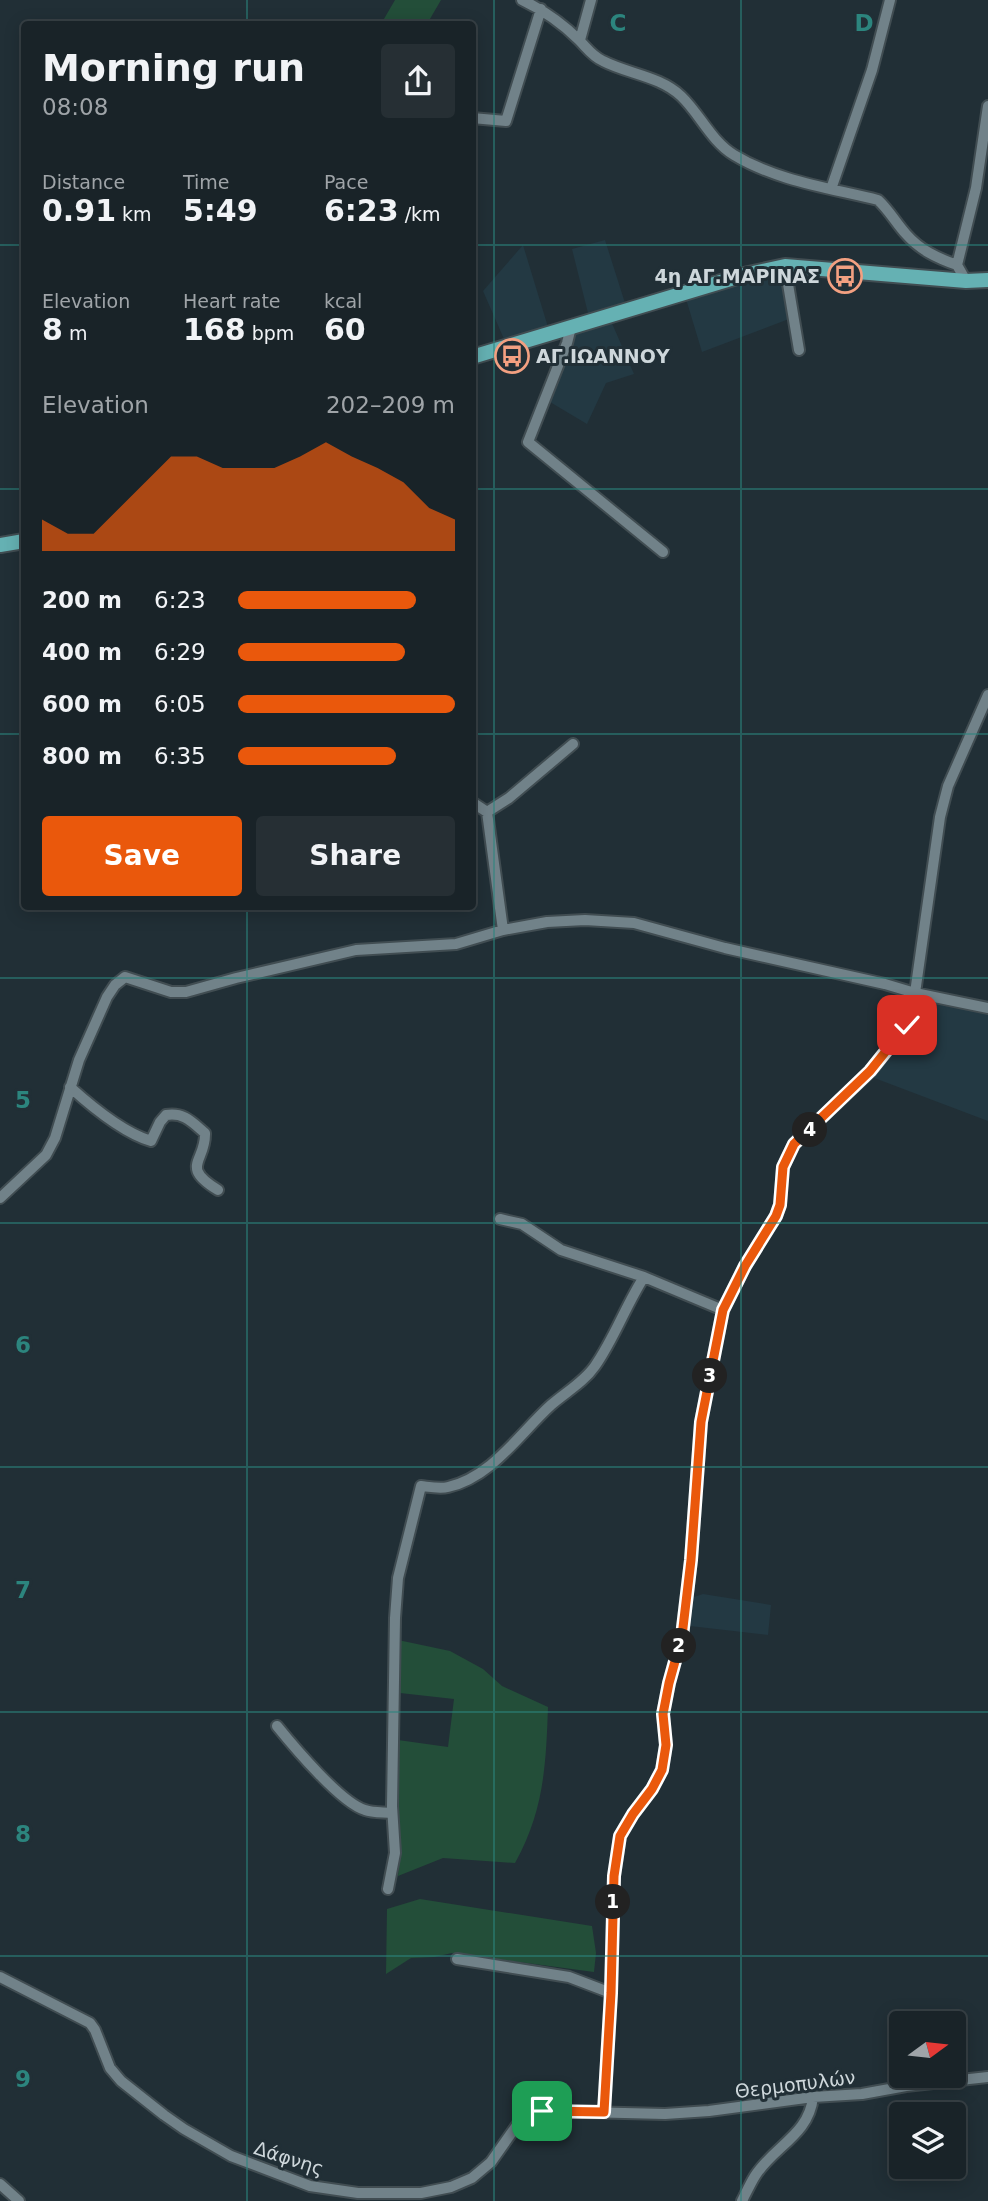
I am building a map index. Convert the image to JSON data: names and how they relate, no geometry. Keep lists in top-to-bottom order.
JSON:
{
  "streets": {
    "street": ["Θερμοπυλών", "Δάφνης"]
  },
  "crossings": [
    ["Θερμοπυλών", "Δάφνης"]
  ],
  "places": {
    "bus stop": ["4η ΑΓ.ΜΑΡΙΝΑΣ", "ΑΓ.ΙΩΑΝΝΟΥ"]
  },
  "north": "right",
  "page": {
    "heading": ["Morning run", "08:08"],
    "stats": [
      ["Distance", "0.91 km"],
      ["Time", "5:49"],
      ["Pace", "6:23 /km"],
      ["Elevation", "8 m"],
      ["Heart rate", "168 bpm"],
      ["kcal", "60"]
    ],
    "chart": ["Elevation", "202–209 m"],
    "list": [
      {
        "name": "200 m",
        "note": "6:23"
      },
      {
        "name": "400 m",
        "note": "6:29"
      },
      {
        "name": "600 m",
        "note": "6:05"
      },
      {
        "name": "800 m",
        "note": "6:35"
      }
    ],
    "buttons": ["Save", "Share"],
    "pins": [
      "4",
      "3",
      "2",
      "1"
    ]
  },
  "grid": {
    "columns": ["C", "D"],
    "rows": [
      "5",
      "6",
      "7",
      "8",
      "9"
    ]
  }
}
